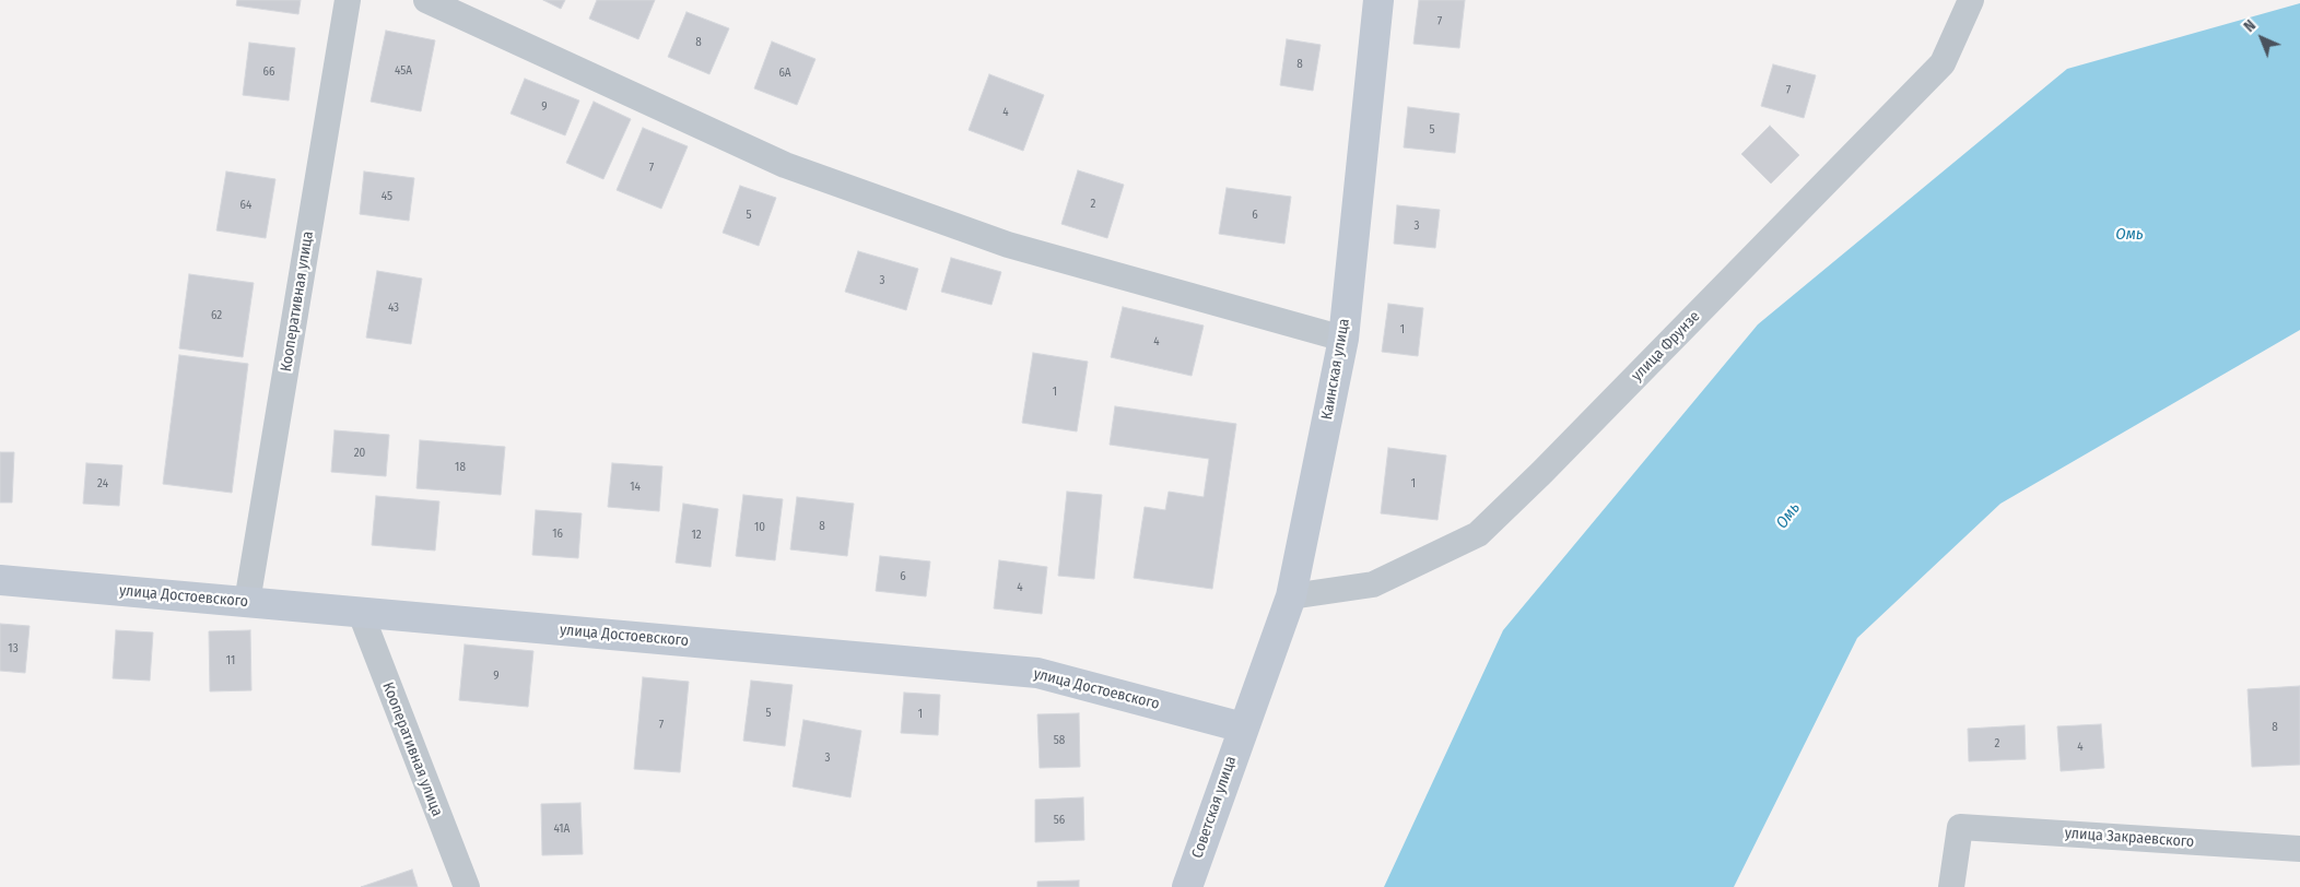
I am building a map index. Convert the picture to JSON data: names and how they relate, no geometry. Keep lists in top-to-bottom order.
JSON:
{
  "streets": {
    "main road": ["Каинская улица", "улица Достоевского", "Советская улица"],
    "street": ["Кооперативная улица", "улица Фрунзе", "улица Закраевского"]
  },
  "crossings": [
    ["Кооперативная улица", "улица Достоевского"],
    ["улица Фрунзе", "Каинская улица"],
    ["Каинская улица", "улица Достоевского"],
    ["Каинская улица", "Советская улица"],
    ["улица Достоевского", "Советская улица"]
  ],
  "water": ["Омь"],
  "house_numbers": [
    "7",
    "8",
    "8",
    "45А",
    "66",
    "6А",
    "7",
    "9",
    "4",
    "5",
    "7",
    "45",
    "2",
    "64",
    "5",
    "6",
    "3",
    "3",
    "43",
    "62",
    "1",
    "4",
    "1",
    "20",
    "18",
    "24",
    "1",
    "14",
    "8",
    "10",
    "16",
    "12",
    "6",
    "4",
    "13",
    "11",
    "9",
    "5",
    "1",
    "7",
    "8",
    "58",
    "2",
    "4",
    "3",
    "56",
    "41А"
  ],
  "north": "top left"
}
